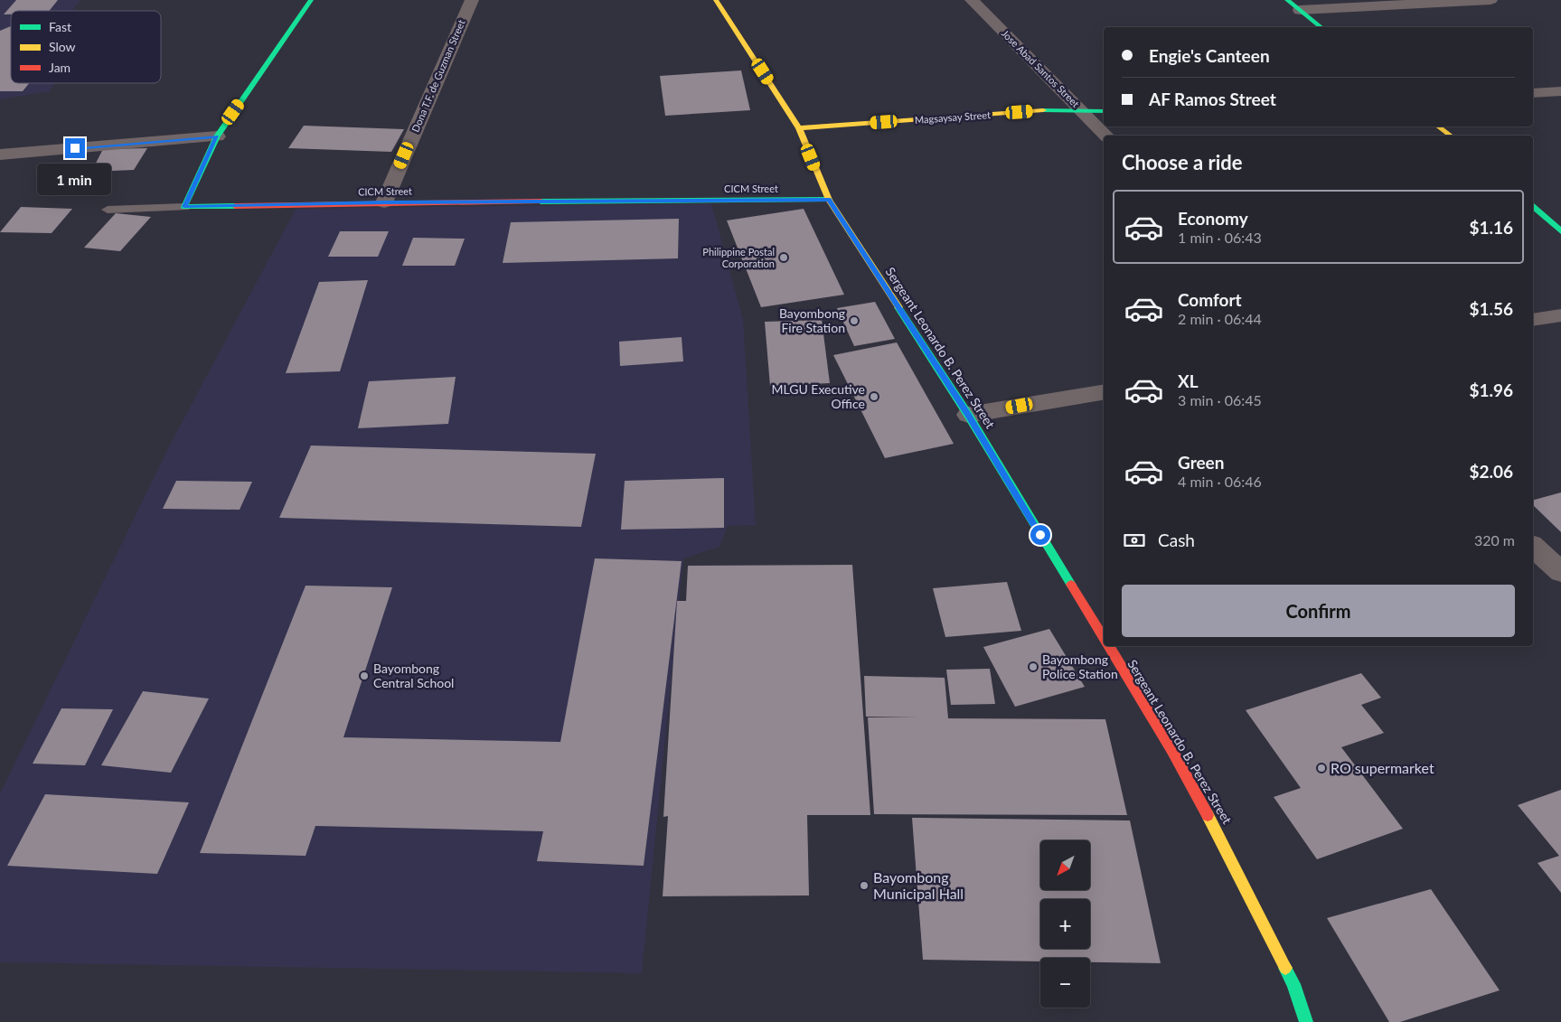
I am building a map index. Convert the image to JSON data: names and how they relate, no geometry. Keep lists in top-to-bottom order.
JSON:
{
  "streets": {
    "street": [
      "Jose Abad Santos Street",
      "Dona T.F. de Guzman Street",
      "Magsaysay Street",
      "CICM Street",
      "Sergeant Leonardo B. Perez Street"
    ]
  },
  "crossings": [
    ["Jose Abad Santos Street", "Magsaysay Street"],
    ["Dona T.F. de Guzman Street", "CICM Street"],
    ["Magsaysay Street", "Sergeant Leonardo B. Perez Street"],
    ["CICM Street", "Sergeant Leonardo B. Perez Street"]
  ],
  "places": [
    "Philippine Postal Corporation",
    "Bayombong Fire Station",
    "MLGU Executive Office",
    "Bayombong Police Station",
    "Bayombong Central School",
    "RO supermarket",
    "Bayombong Municipal Hall"
  ],
  "legend": ["Fast", "Slow", "Jam"],
  "north": "bottom left",
  "page": {
    "banner": ["Engie's Canteen", "AF Ramos Street"],
    "heading": "Choose a ride",
    "bubble": "1 min",
    "list": [
      {
        "name": "Economy",
        "note": "1 min · 06:43",
        "value": "$1.16"
      },
      {
        "name": "Comfort",
        "note": "2 min · 06:44",
        "value": "$1.56"
      },
      {
        "name": "XL",
        "note": "3 min · 06:45",
        "value": "$1.96"
      },
      {
        "name": "Green",
        "note": "4 min · 06:46",
        "value": "$2.06"
      }
    ],
    "pay": ["Cash", "320 m"],
    "buttons": "Confirm",
    "map_buttons": ["+", "−"]
  }
}
